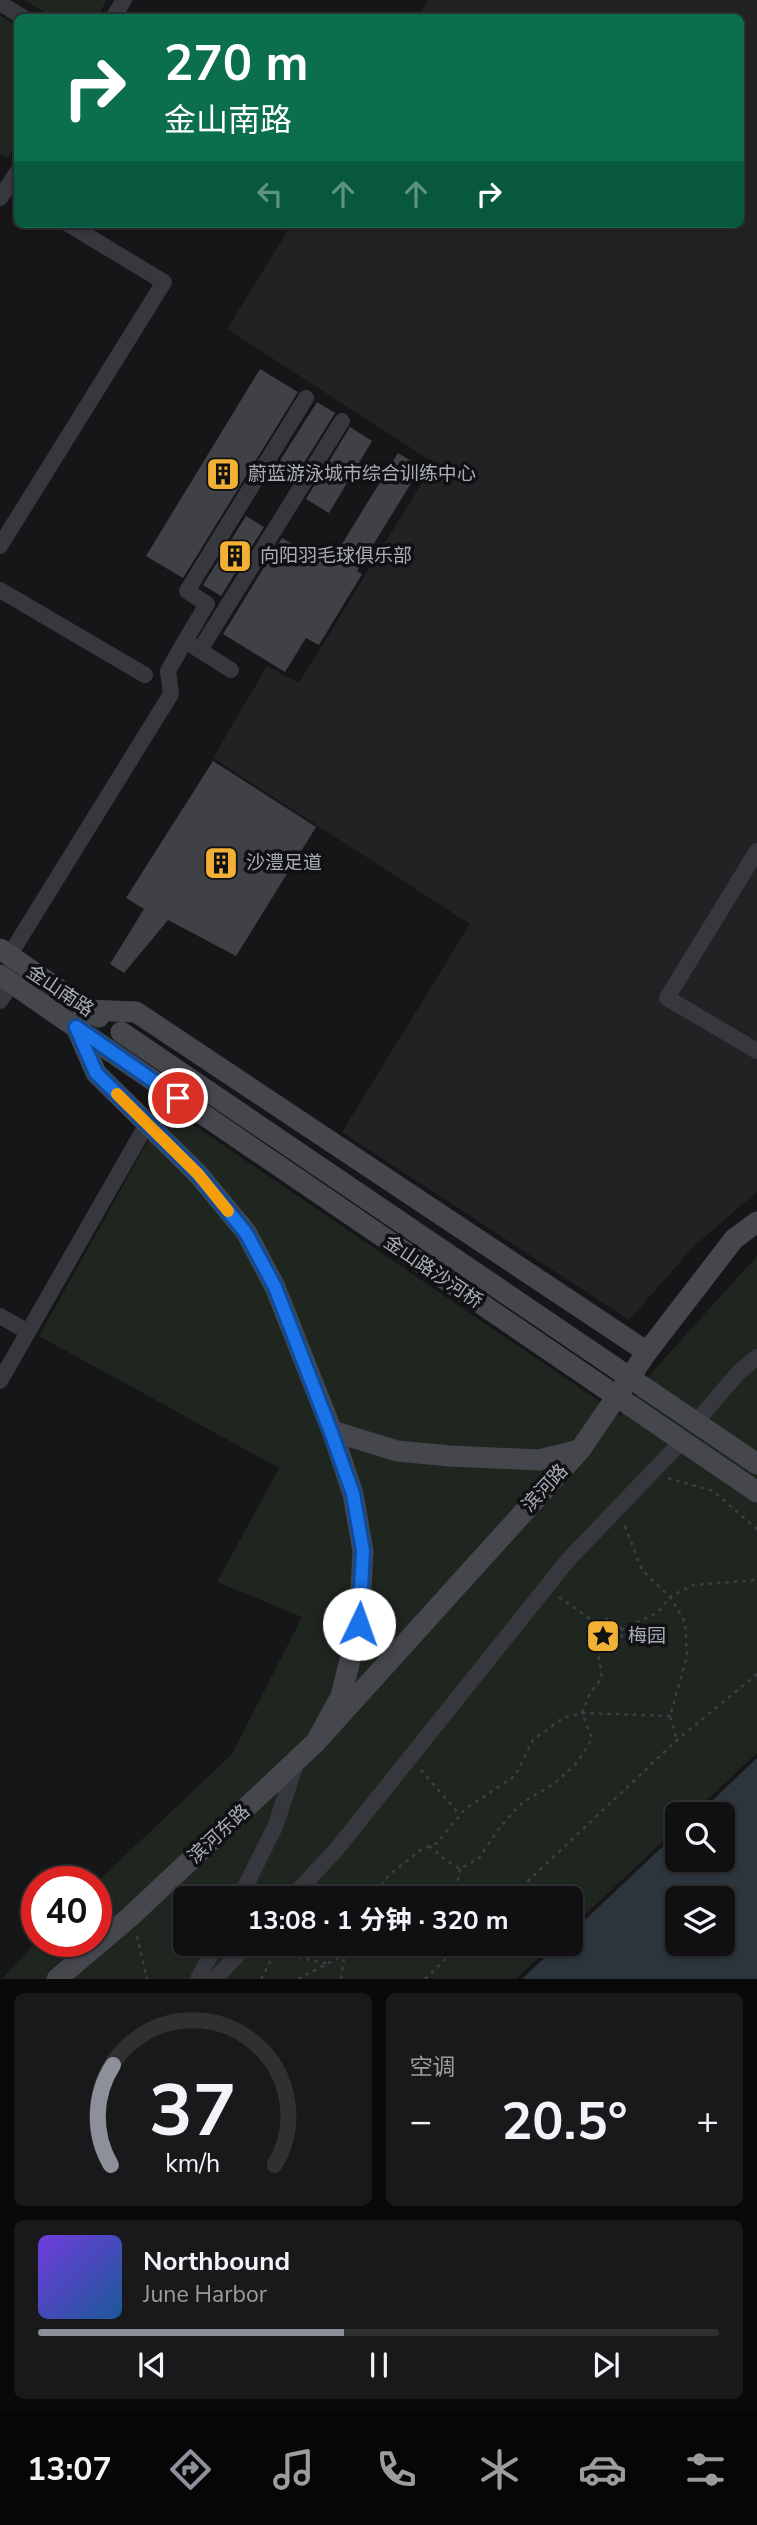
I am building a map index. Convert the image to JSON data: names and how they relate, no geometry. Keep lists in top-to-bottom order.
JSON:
{
  "streets": {
    "street": [
      "金山南路",
      "金山路沙河桥",
      "滨河路",
      "滨河东路"
    ]
  },
  "crossings": [
    ["金山南路", "金山路沙河桥"],
    ["滨河路", "滨河东路"]
  ],
  "places": {
    "building": ["蔚蓝游泳城市综合训练中心", "向阳羽毛球俱乐部", "沙澧足道"],
    "place": ["梅园"]
  },
  "page": {
    "turn": ["270 m", "金山南路"],
    "limit": "40",
    "trip": "13:08 · 1 分钟 · 320 m",
    "tile": "空调",
    "heat": ["−", "20.5°", "+"],
    "song": ["Northbound", "June Harbor"],
    "tabs": "13:07",
    "gauge": ["37", "km/h"]
  }
}
